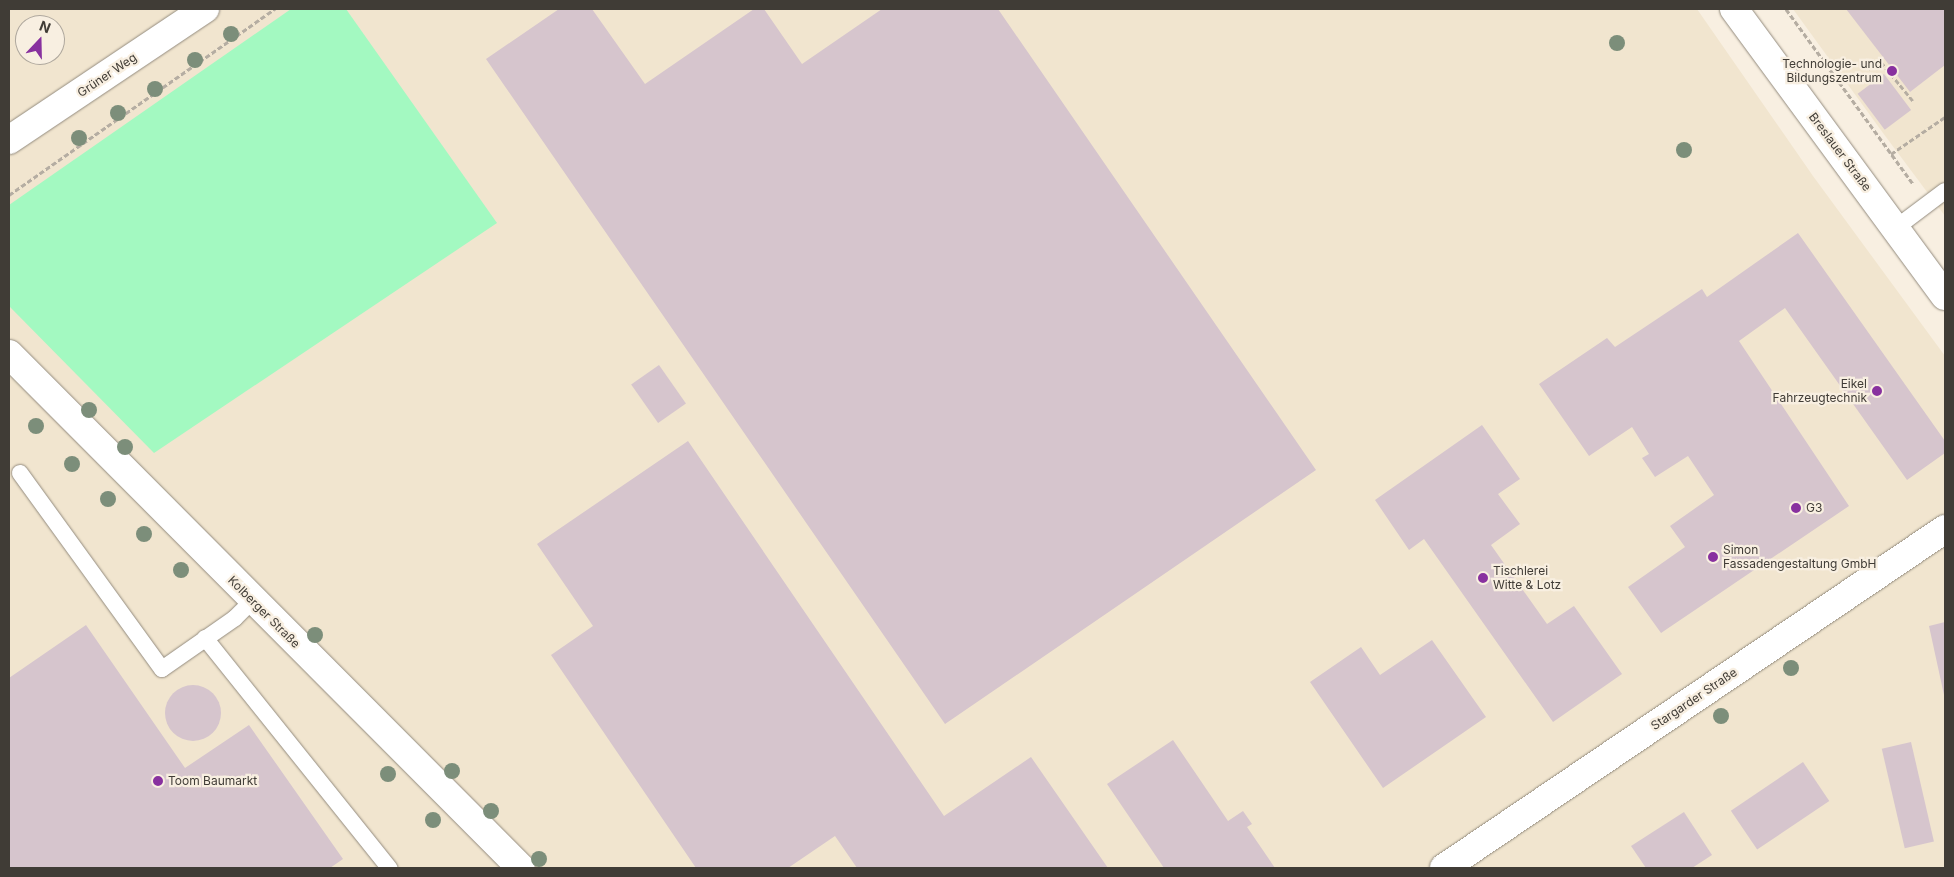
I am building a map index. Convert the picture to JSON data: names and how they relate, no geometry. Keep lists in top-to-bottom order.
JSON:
{
  "streets": {
    "street": [
      "Grüner Weg",
      "Breslauer Straße",
      "Kolberger Straße",
      "Stargarder Straße"
    ]
  },
  "places": [
    "Technologie- und Bildungszentrum",
    "Eikel Fahrzeugtechnik",
    "G3",
    "Simon Fassadengestaltung GmbH",
    "Tischlerei Witte & Lotz",
    "Toom Baumarkt"
  ],
  "north": "top"
}
